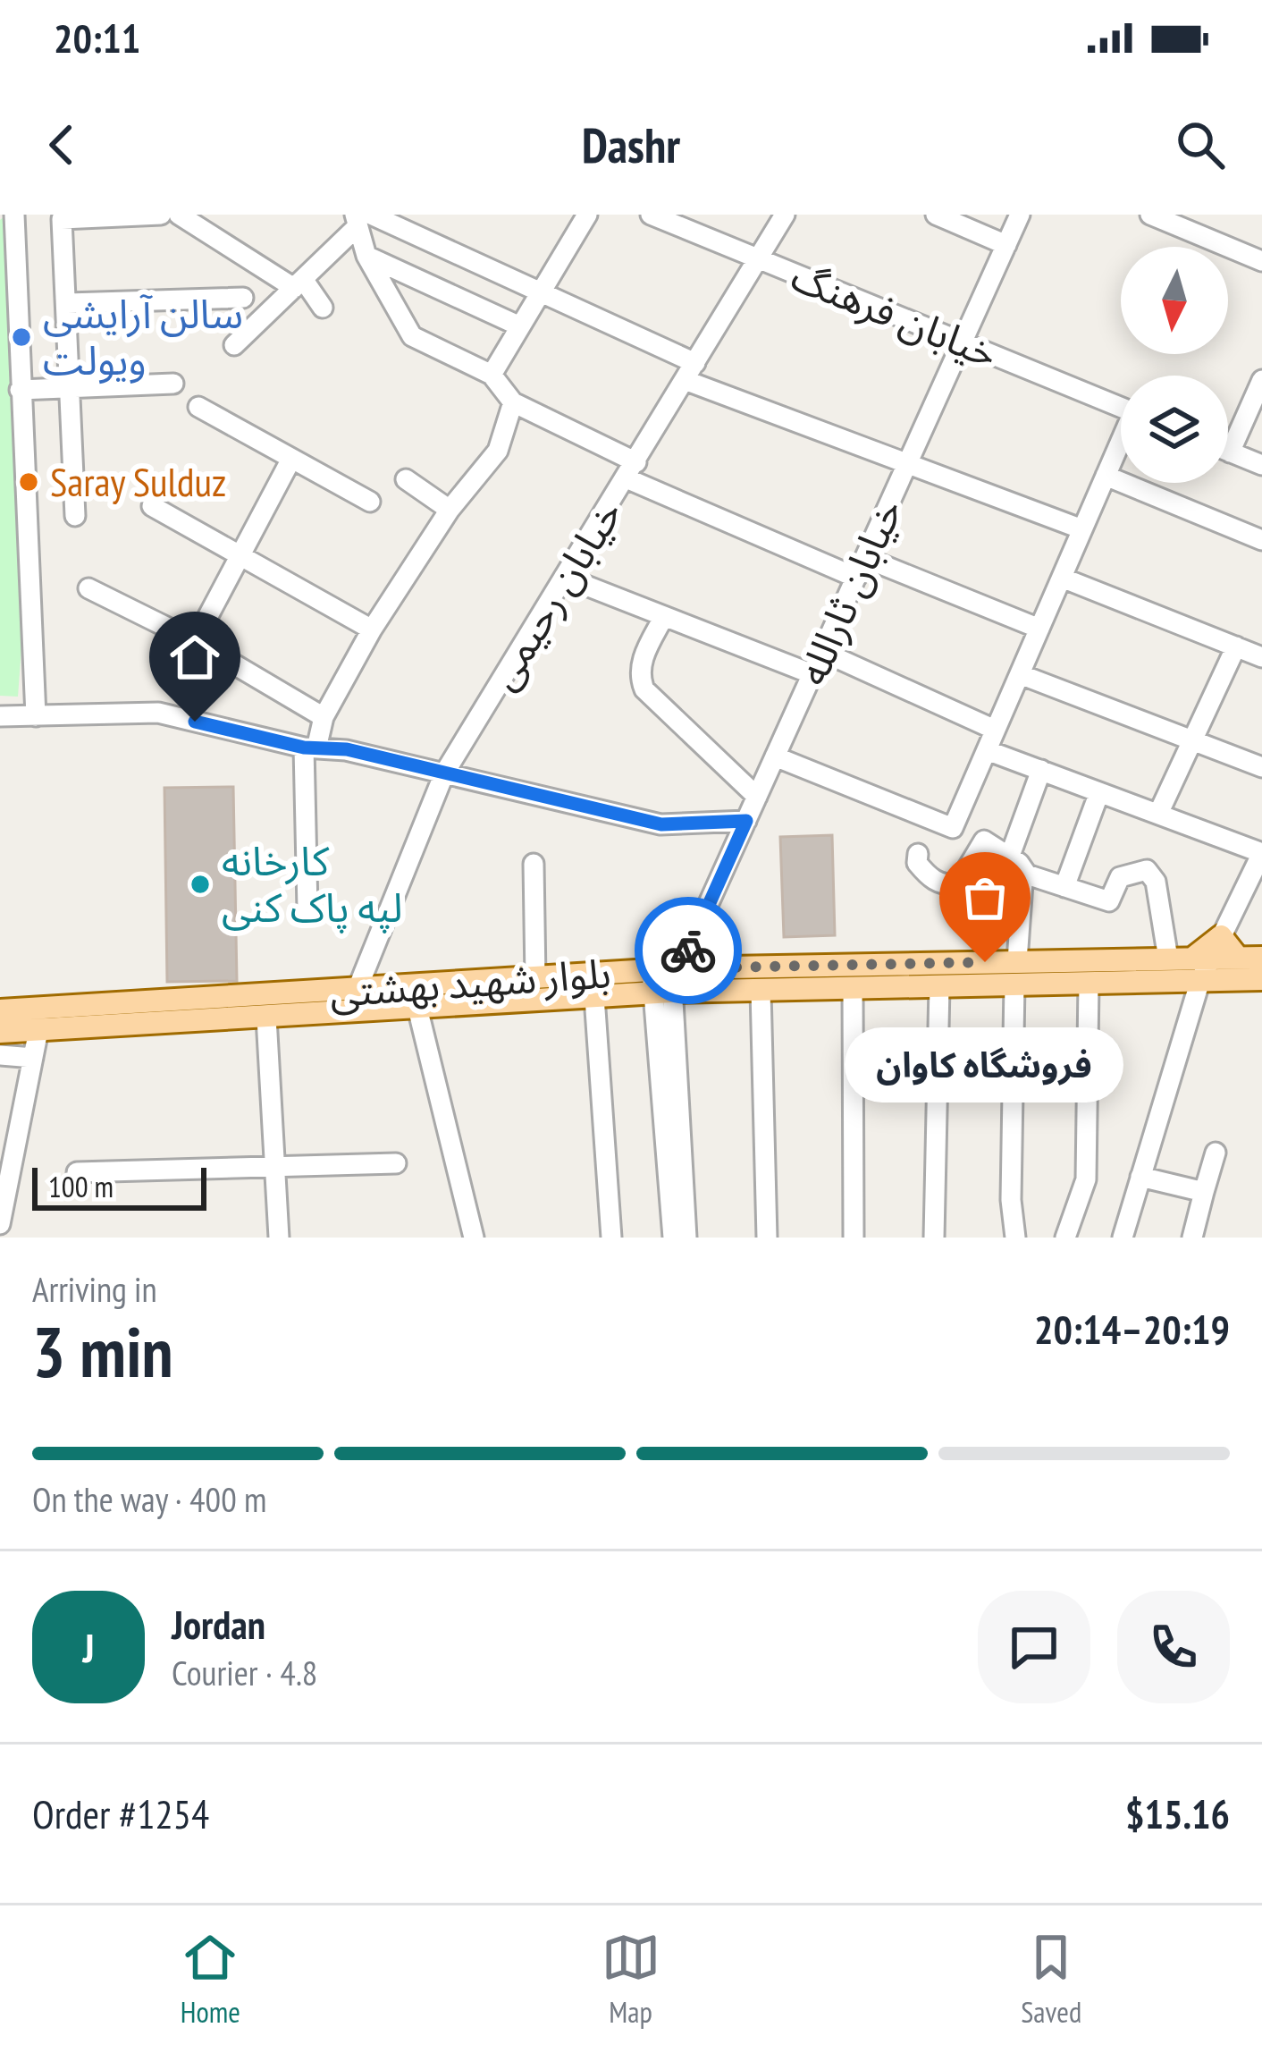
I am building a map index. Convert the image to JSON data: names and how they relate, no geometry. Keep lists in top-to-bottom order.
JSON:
{
  "streets": {
    "main road": ["بلوار شهید بهشتی"],
    "street": ["خیابان فرهنگ", "خیابان ثارالله", "خیابان رحیمی"]
  },
  "crossings": [
    ["خیابان فرهنگ", "خیابان ثارالله"],
    ["خیابان فرهنگ", "خیابان رحیمی"],
    ["خیابان ثارالله", "بلوار شهید بهشتی"],
    ["خیابان رحیمی", "بلوار شهید بهشتی"]
  ],
  "places": [
    "سالن آرایشی ویولت",
    "Saray Sulduz",
    "کارخانه لپه پاک کنی",
    "فروشگاه کاوان"
  ],
  "scale_bar": "100 m",
  "north": "bottom",
  "page": {
    "status": "20:11",
    "header": "Dashr",
    "bubble": "فروشگاه کاوان",
    "scale": "100 m",
    "heading": ["3 min", "Arriving in", "20:14–20:19"],
    "panel": [
      "Jordan",
      "Courier · 4.8",
      "Order #1254",
      "$15.16"
    ],
    "bar": "On the way · 400 m",
    "round": "J",
    "tabs": ["Home", "Map", "Saved"]
  }
}
